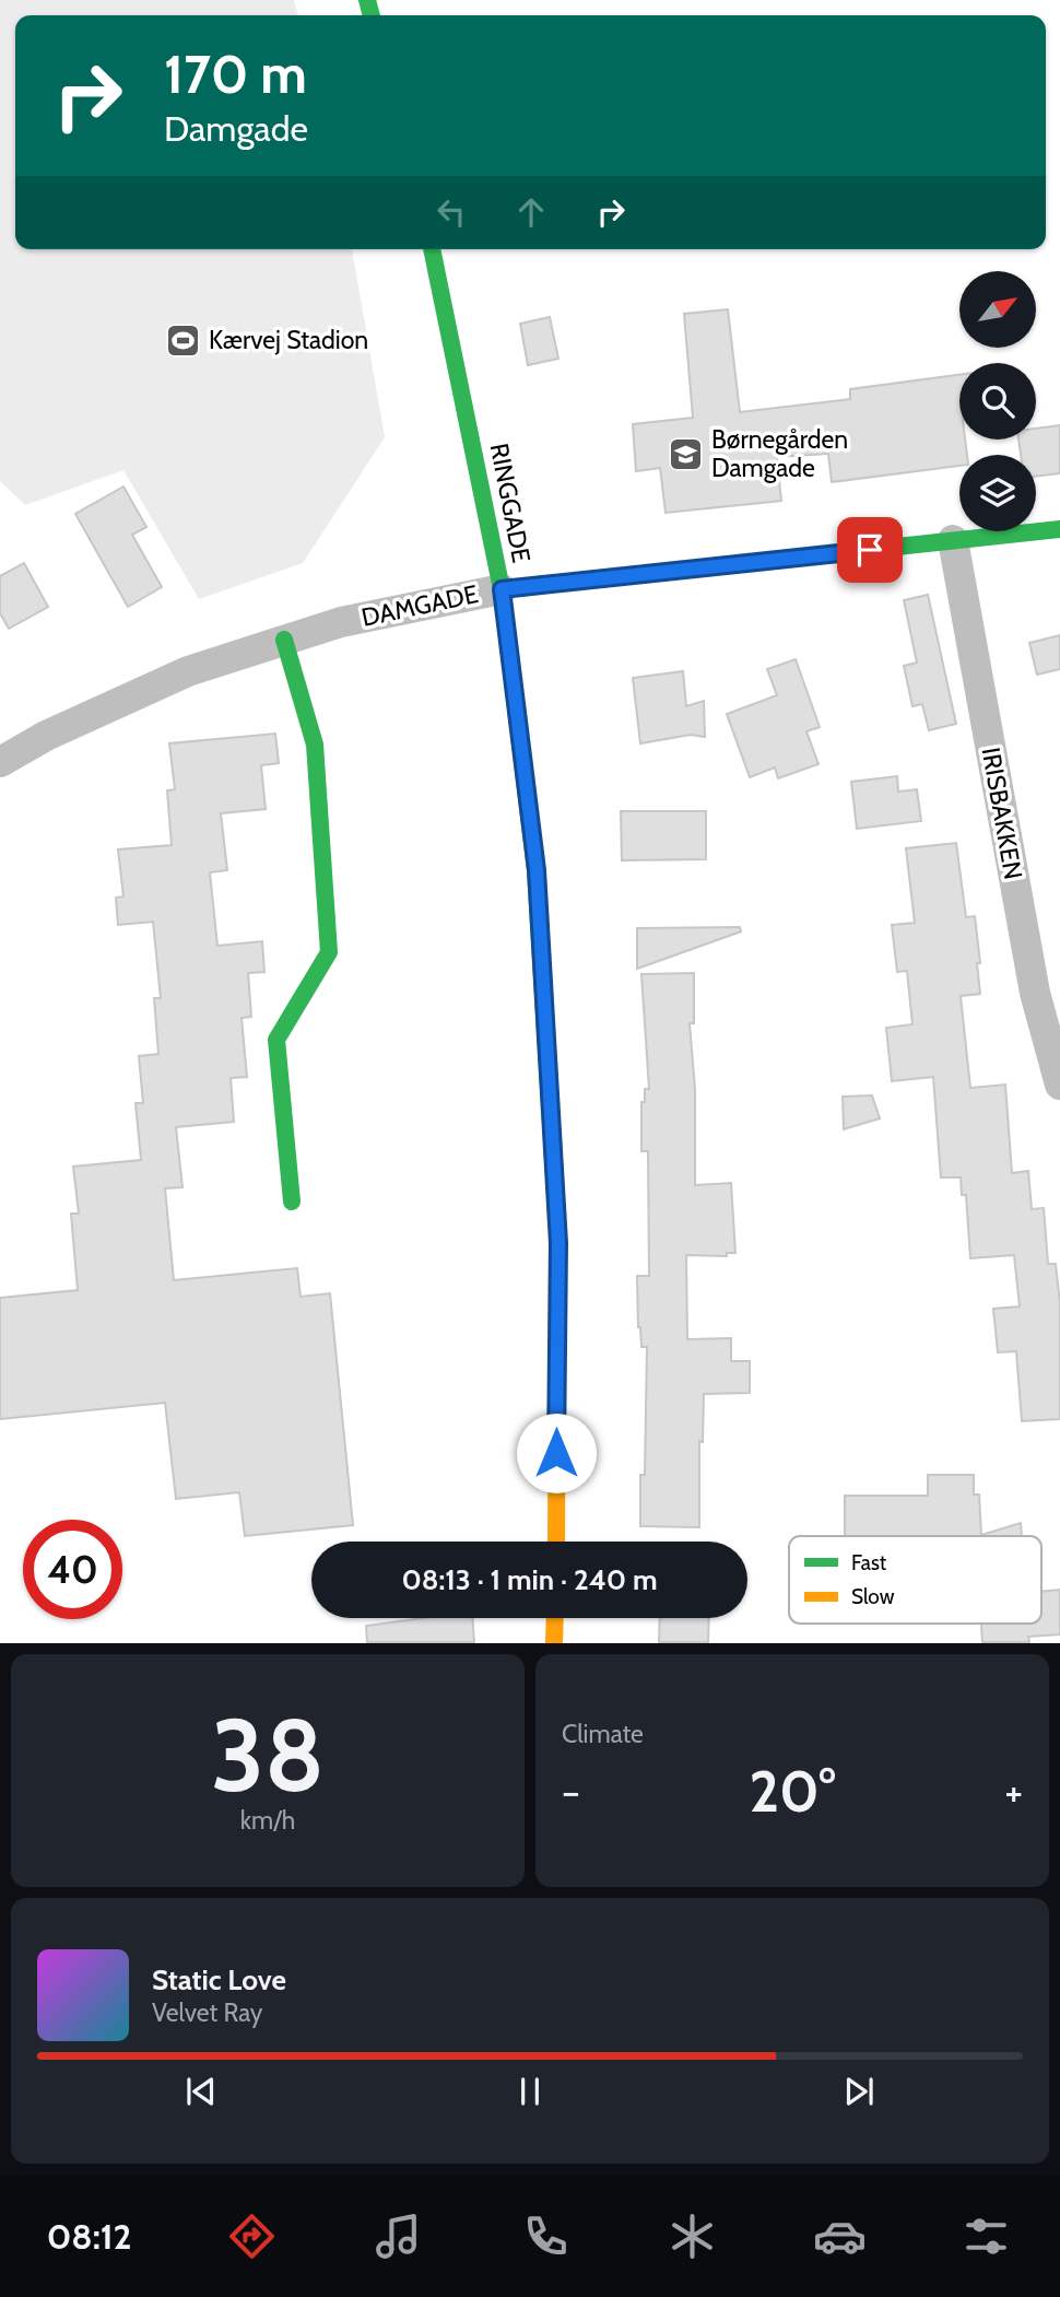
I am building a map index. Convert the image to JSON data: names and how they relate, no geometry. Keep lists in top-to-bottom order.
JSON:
{
  "streets": {
    "street": ["RINGGADE", "DAMGADE", "IRISBAKKEN"]
  },
  "crossings": [
    ["RINGGADE", "DAMGADE"],
    ["DAMGADE", "IRISBAKKEN"]
  ],
  "places": {
    "sports": ["Kærvej Stadion"],
    "school or university": ["Børnegården Damgade"]
  },
  "legend": ["Fast", "Slow"],
  "north": "top right",
  "page": {
    "turn": ["170 m", "Damgade"],
    "limit": "40",
    "trip": "08:13 · 1 min · 240 m",
    "tile": [
      ["38", "km/h"],
      "Climate"
    ],
    "heat": ["−", "20°", "+"],
    "song": ["Static Love", "Velvet Ray"],
    "tabs": "08:12"
  }
}
